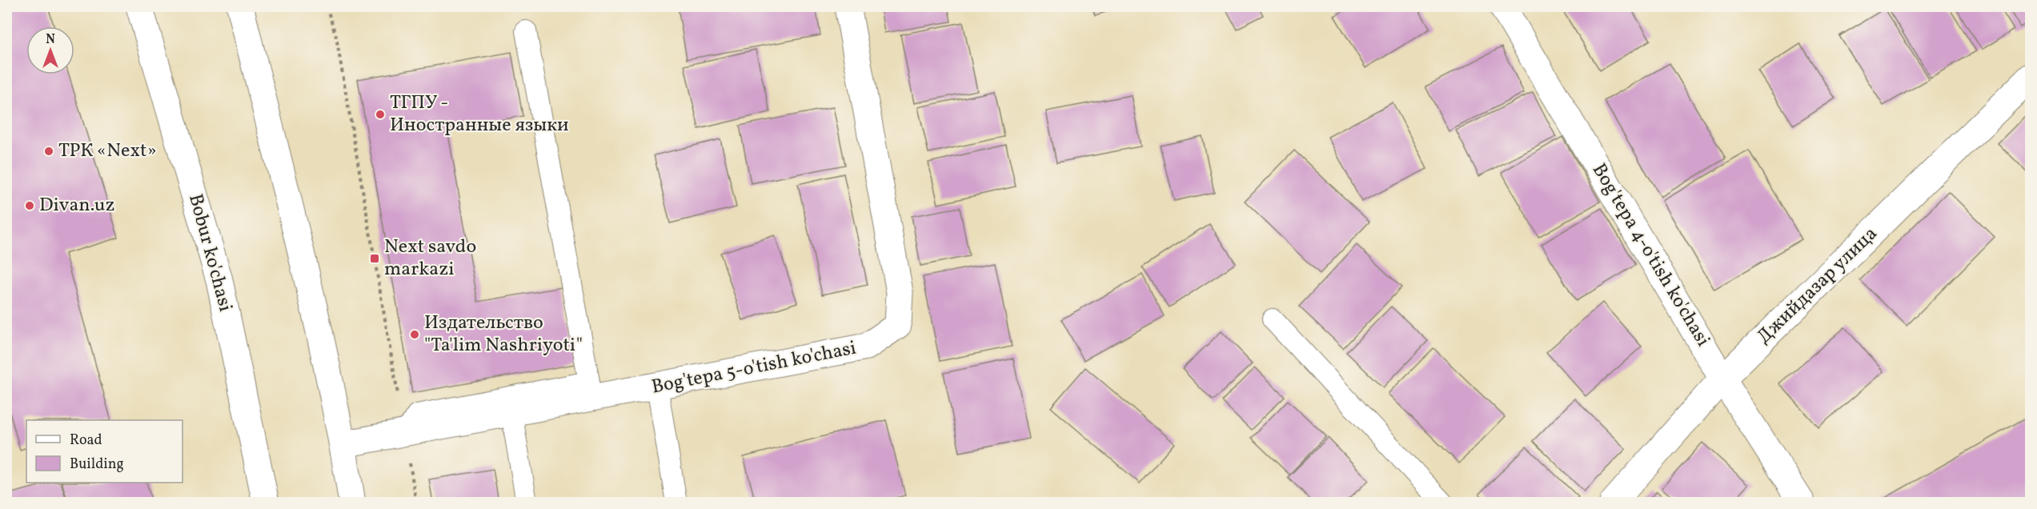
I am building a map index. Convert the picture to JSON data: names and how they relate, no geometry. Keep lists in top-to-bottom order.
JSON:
{
  "streets": {
    "street": [
      "Bobur ko'chasi",
      "Bog'tepa 4-o'tish ko'chasi",
      "Джийдазар улица",
      "Bog'tepa 5-o'tish ko'chasi"
    ]
  },
  "crossings": [
    ["Bog'tepa 4-o'tish ko'chasi", "Джийдазар улица"]
  ],
  "places": {
    "other": [
      "ТГПУ - Иностранные языки",
      "ТРК «Next»",
      "Divan.uz",
      "Издательство \"Ta'lim Nashriyoti\""
    ],
    "transit": ["Next savdo markazi"]
  },
  "legend": ["Road", "Building"],
  "north": "top"
}
